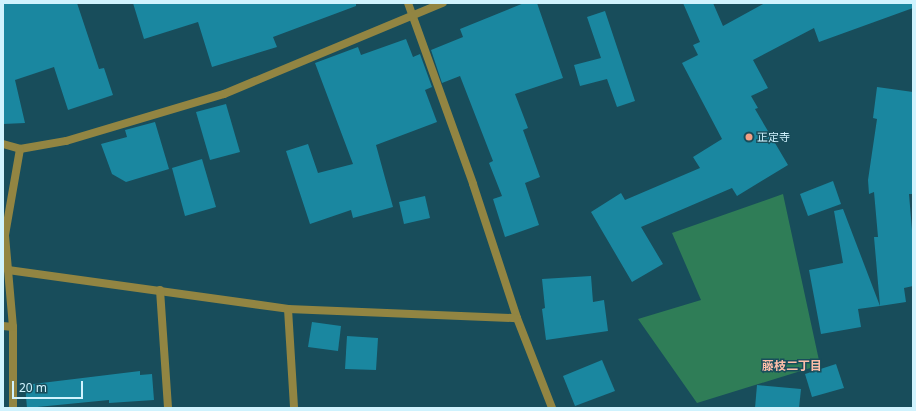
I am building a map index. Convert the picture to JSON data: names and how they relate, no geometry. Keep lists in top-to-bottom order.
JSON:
{
  "districts": ["藤枝二丁目"],
  "places": ["正定寺"],
  "scale_bar": "20 m"
}
